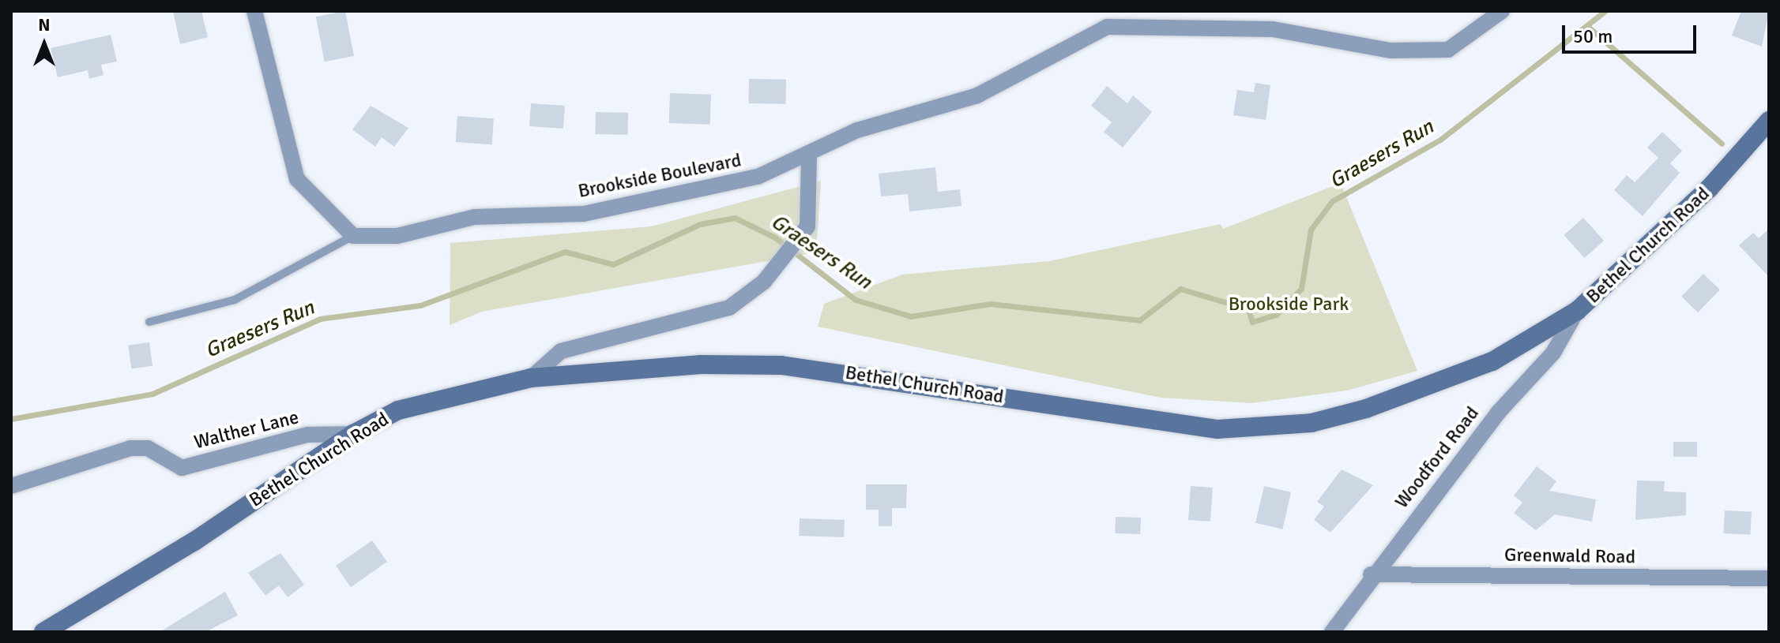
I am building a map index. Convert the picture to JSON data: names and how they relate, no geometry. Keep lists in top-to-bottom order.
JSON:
{
  "streets": {
    "street": [
      "Brookside Boulevard",
      "Bethel Church Road",
      "Walther Lane",
      "Woodford Road",
      "Greenwald Road"
    ]
  },
  "crossings": [
    ["Bethel Church Road", "Walther Lane"],
    ["Bethel Church Road", "Woodford Road"],
    ["Woodford Road", "Greenwald Road"]
  ],
  "water": ["Graesers Run"],
  "parks": ["Brookside Park"],
  "scale_bar": "50 m",
  "north": "top"
}
